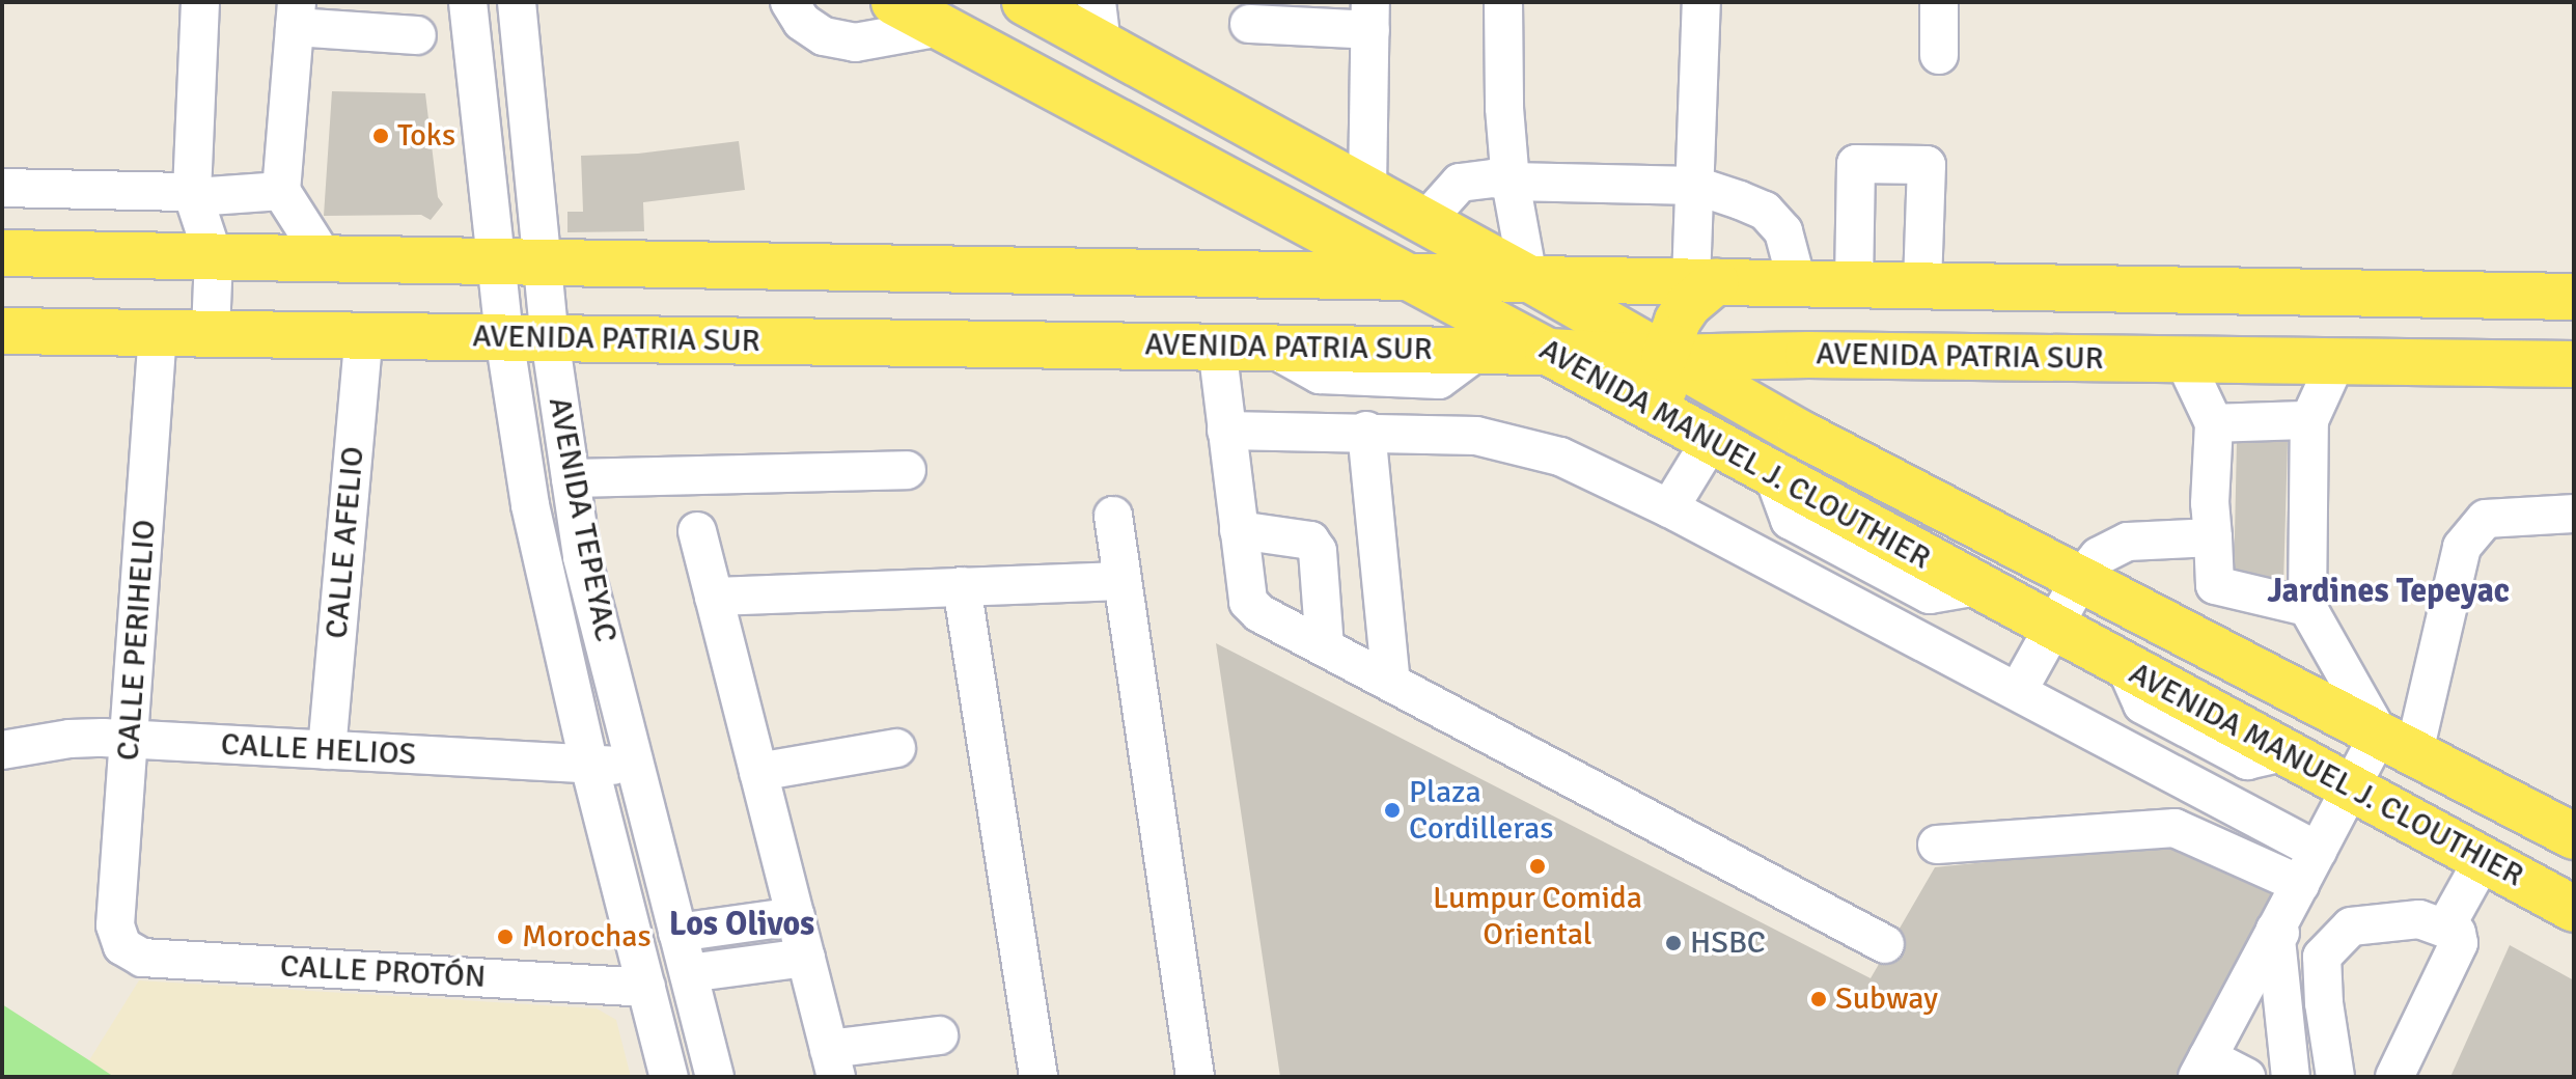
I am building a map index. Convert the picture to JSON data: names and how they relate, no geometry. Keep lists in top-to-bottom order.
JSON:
{
  "streets": {
    "main road": ["AVENIDA PATRIA SUR", "AVENIDA MANUEL J. CLOUTHIER"],
    "street": [
      "AVENIDA TEPEYAC",
      "CALLE AFELIO",
      "CALLE PERIHELIO",
      "CALLE HELIOS",
      "CALLE PROTÓN"
    ]
  },
  "crossings": [
    ["AVENIDA PATRIA SUR", "AVENIDA MANUEL J. CLOUTHIER"],
    ["AVENIDA PATRIA SUR", "AVENIDA TEPEYAC"],
    ["AVENIDA PATRIA SUR", "CALLE AFELIO"],
    ["AVENIDA PATRIA SUR", "CALLE PERIHELIO"],
    ["AVENIDA TEPEYAC", "CALLE HELIOS"],
    ["AVENIDA TEPEYAC", "CALLE PROTÓN"],
    ["CALLE AFELIO", "CALLE HELIOS"],
    ["CALLE PERIHELIO", "CALLE HELIOS"],
    ["CALLE PERIHELIO", "CALLE PROTÓN"]
  ],
  "districts": ["Jardines Tepeyac", "Los Olivos"],
  "places": [
    "Toks",
    "Plaza Cordilleras",
    "Lumpur Comida Oriental",
    "Morochas",
    "HSBC",
    "Subway"
  ]
}
